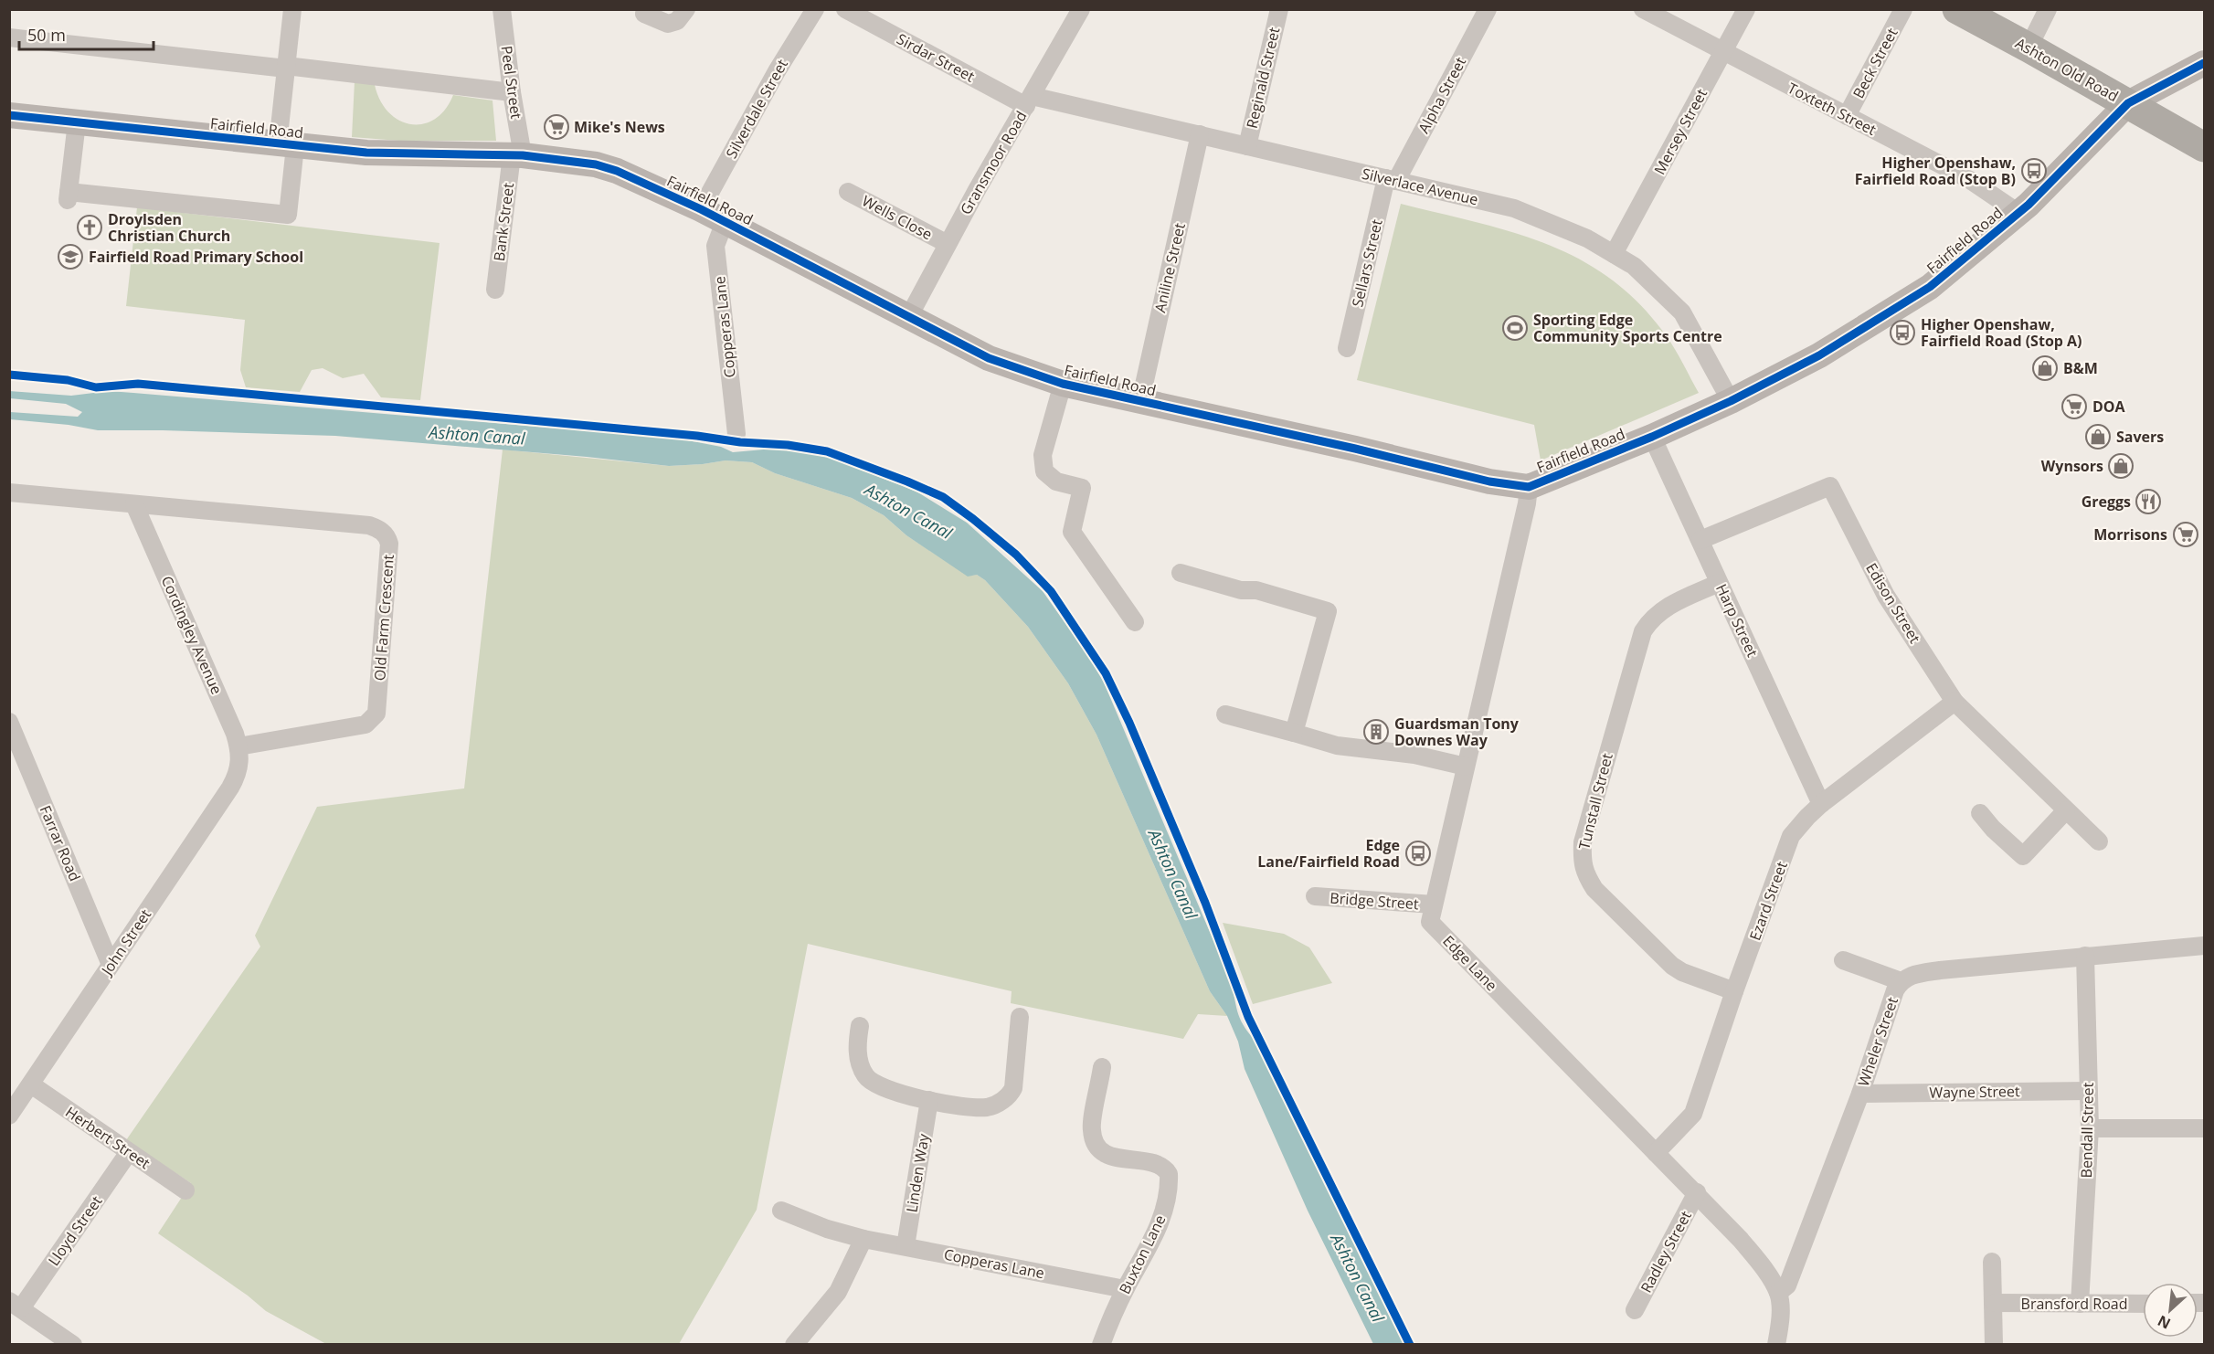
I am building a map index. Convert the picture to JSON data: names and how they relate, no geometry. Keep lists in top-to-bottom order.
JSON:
{
  "streets": {
    "highway": ["Ashton Old Road"],
    "street": [
      "Sirdar Street",
      "Beck Street",
      "Reginald Street",
      "Peel Street",
      "Alpha Street",
      "Silverdale Street",
      "Toxteth Street",
      "Fairfield Road",
      "Mersey Street",
      "Gransmoor Road",
      "Silverlace Avenue",
      "Wells Close",
      "Bank Street",
      "Sellars Street",
      "Aniline Street",
      "Copperas Lane",
      "Edison Street",
      "Old Farm Crescent",
      "Harp Street",
      "Cordingley Avenue",
      "Tunstall Street",
      "Farrar Road",
      "Bridge Street",
      "Ezard Street",
      "John Street",
      "Edge Lane",
      "Wheler Street",
      "Wayne Street",
      "Bendall Street",
      "Herbert Street",
      "Linden Way",
      "Lloyd Street",
      "Radley Street",
      "Buxton Lane",
      "Bransford Road"
    ]
  },
  "crossings": [
    ["Sirdar Street", "Gransmoor Road"],
    ["Sirdar Street", "Silverlace Avenue"],
    ["Beck Street", "Toxteth Street"],
    ["Ashton Old Road", "Fairfield Road"],
    ["Reginald Street", "Silverlace Avenue"],
    ["Peel Street", "Fairfield Road"],
    ["Peel Street", "Bank Street"],
    ["Alpha Street", "Silverlace Avenue"],
    ["Alpha Street", "Sellars Street"],
    ["Silverdale Street", "Fairfield Road"],
    ["Toxteth Street", "Fairfield Road"],
    ["Toxteth Street", "Mersey Street"],
    ["Fairfield Road", "Gransmoor Road"],
    ["Fairfield Road", "Silverlace Avenue"],
    ["Fairfield Road", "Bank Street"],
    ["Fairfield Road", "Aniline Street"],
    ["Fairfield Road", "Copperas Lane"],
    ["Fairfield Road", "Harp Street"],
    ["Fairfield Road", "Edge Lane"],
    ["Mersey Street", "Silverlace Avenue"],
    ["Gransmoor Road", "Silverlace Avenue"],
    ["Gransmoor Road", "Wells Close"],
    ["Silverlace Avenue", "Sellars Street"],
    ["Silverlace Avenue", "Aniline Street"],
    ["Copperas Lane", "Linden Way"],
    ["Copperas Lane", "Buxton Lane"],
    ["Edison Street", "Harp Street"],
    ["Edison Street", "Ezard Street"],
    ["Old Farm Crescent", "Cordingley Avenue"],
    ["Harp Street", "Tunstall Street"],
    ["Harp Street", "Ezard Street"],
    ["Cordingley Avenue", "John Street"],
    ["Tunstall Street", "Ezard Street"],
    ["Farrar Road", "John Street"],
    ["Bridge Street", "Edge Lane"],
    ["Ezard Street", "Edge Lane"],
    ["John Street", "Herbert Street"],
    ["Edge Lane", "Wheler Street"],
    ["Edge Lane", "Radley Street"],
    ["Wheler Street", "Wayne Street"],
    ["Wheler Street", "Bendall Street"],
    ["Wayne Street", "Bendall Street"],
    ["Bendall Street", "Bransford Road"],
    ["Herbert Street", "Lloyd Street"]
  ],
  "water": ["Ashton Canal"],
  "places": {
    "supermarket": ["Mike's News", "DOA", "Morrisons"],
    "bus stop": ["Higher Openshaw, Fairfield Road (Stop B)", "Higher Openshaw, Fairfield Road (Stop A)", "Edge Lane/Fairfield Road"],
    "church": ["Droylsden Christian Church"],
    "school or university": ["Fairfield Road Primary School"],
    "sports": ["Sporting Edge Community Sports Centre"],
    "shop": ["B&M", "Savers", "Wynsors"],
    "restaurant": ["Greggs"],
    "building": ["Guardsman Tony Downes Way"]
  },
  "scale_bar": "50 m",
  "north": "bottom left"
}
